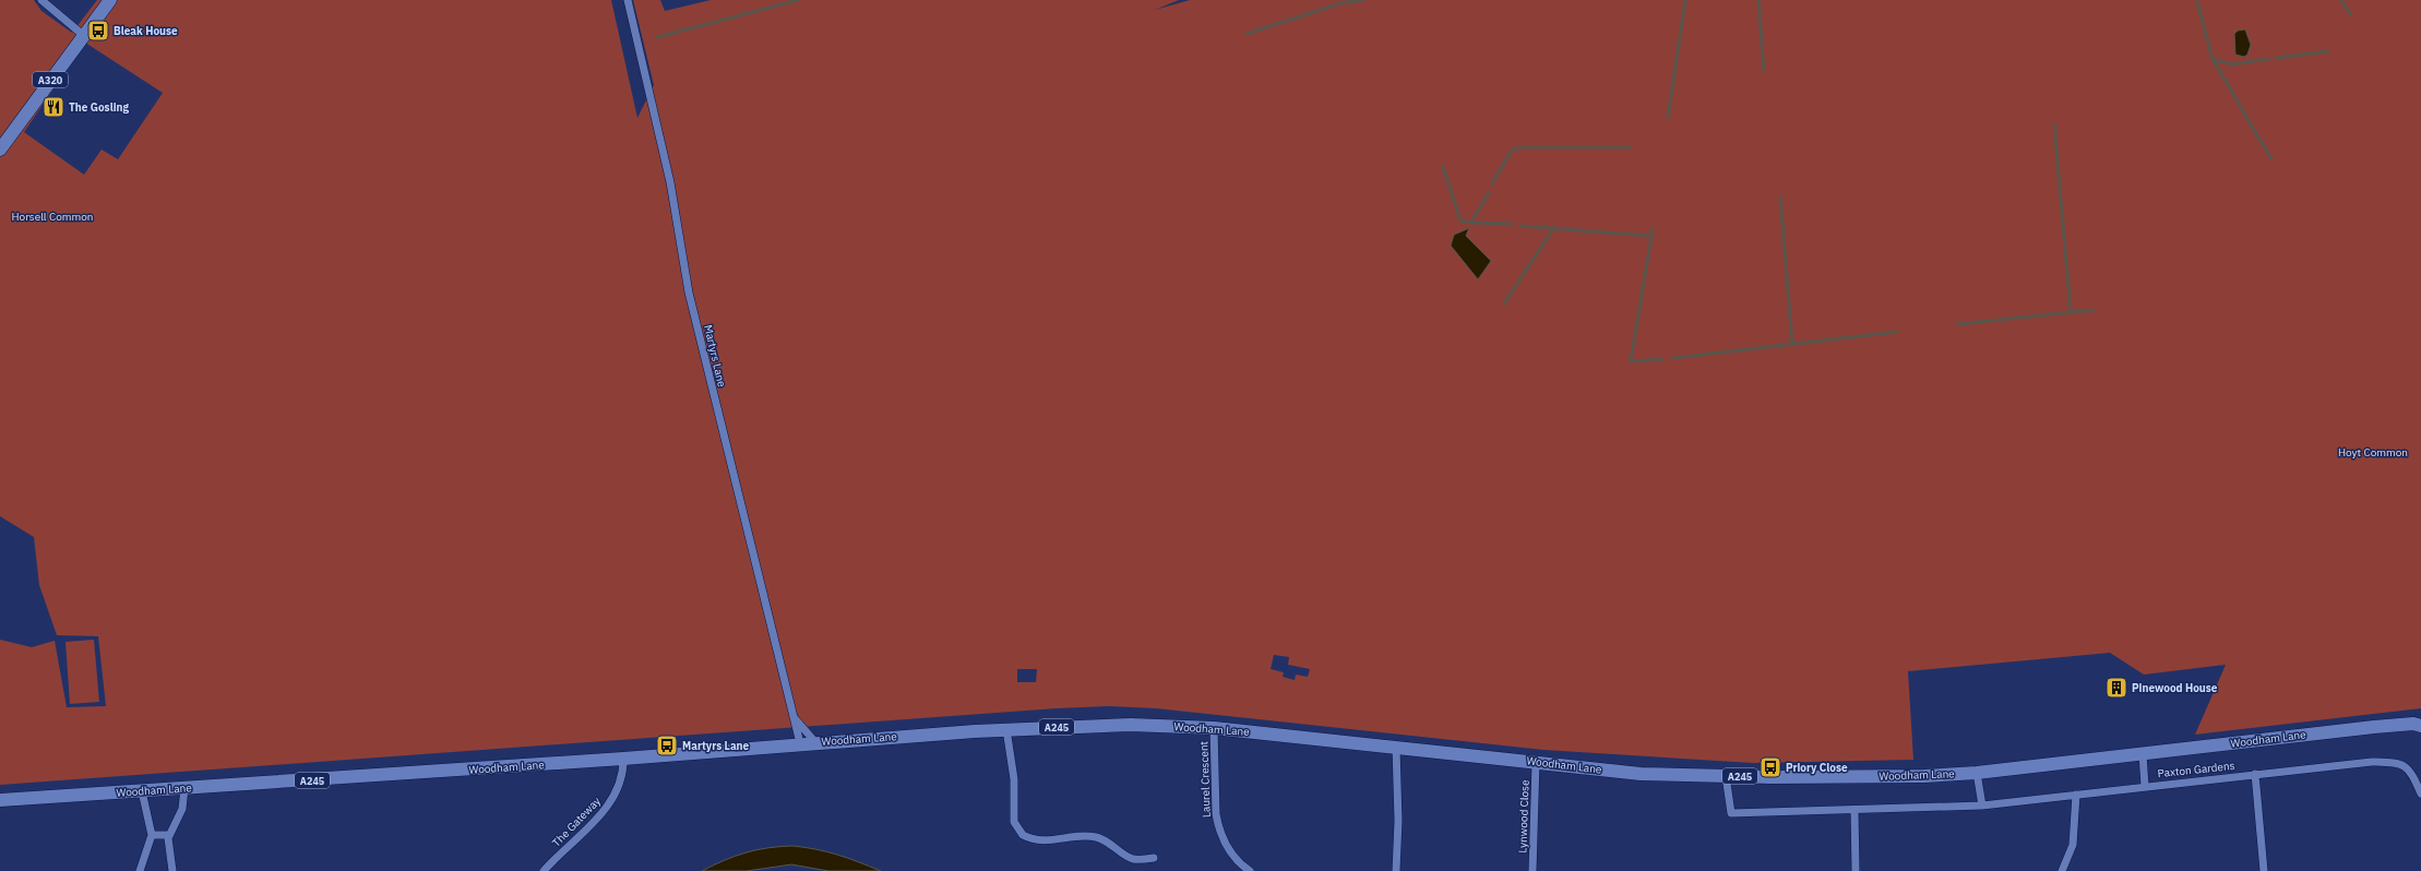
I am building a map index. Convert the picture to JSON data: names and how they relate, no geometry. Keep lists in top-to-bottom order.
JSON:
{
  "streets": {
    "main road": ["A320", "A245", "Woodham Lane"],
    "street": [
      "Martyrs Lane",
      "Paxton Gardens",
      "Laurel Crescent",
      "Lynwood Close",
      "The Gateway"
    ]
  },
  "crossings": [
    ["Martyrs Lane", "Woodham Lane"],
    ["Woodham Lane", "Paxton Gardens"],
    ["Woodham Lane", "Laurel Crescent"],
    ["Woodham Lane", "Lynwood Close"],
    ["Woodham Lane", "The Gateway"]
  ],
  "parks": ["Horsell Common", "Hoyt Common"],
  "places": {
    "bus stop": ["Bleak House", "Martyrs Lane", "Priory Close"],
    "restaurant": ["The Gosling"],
    "building": ["Pinewood House"]
  }
}
